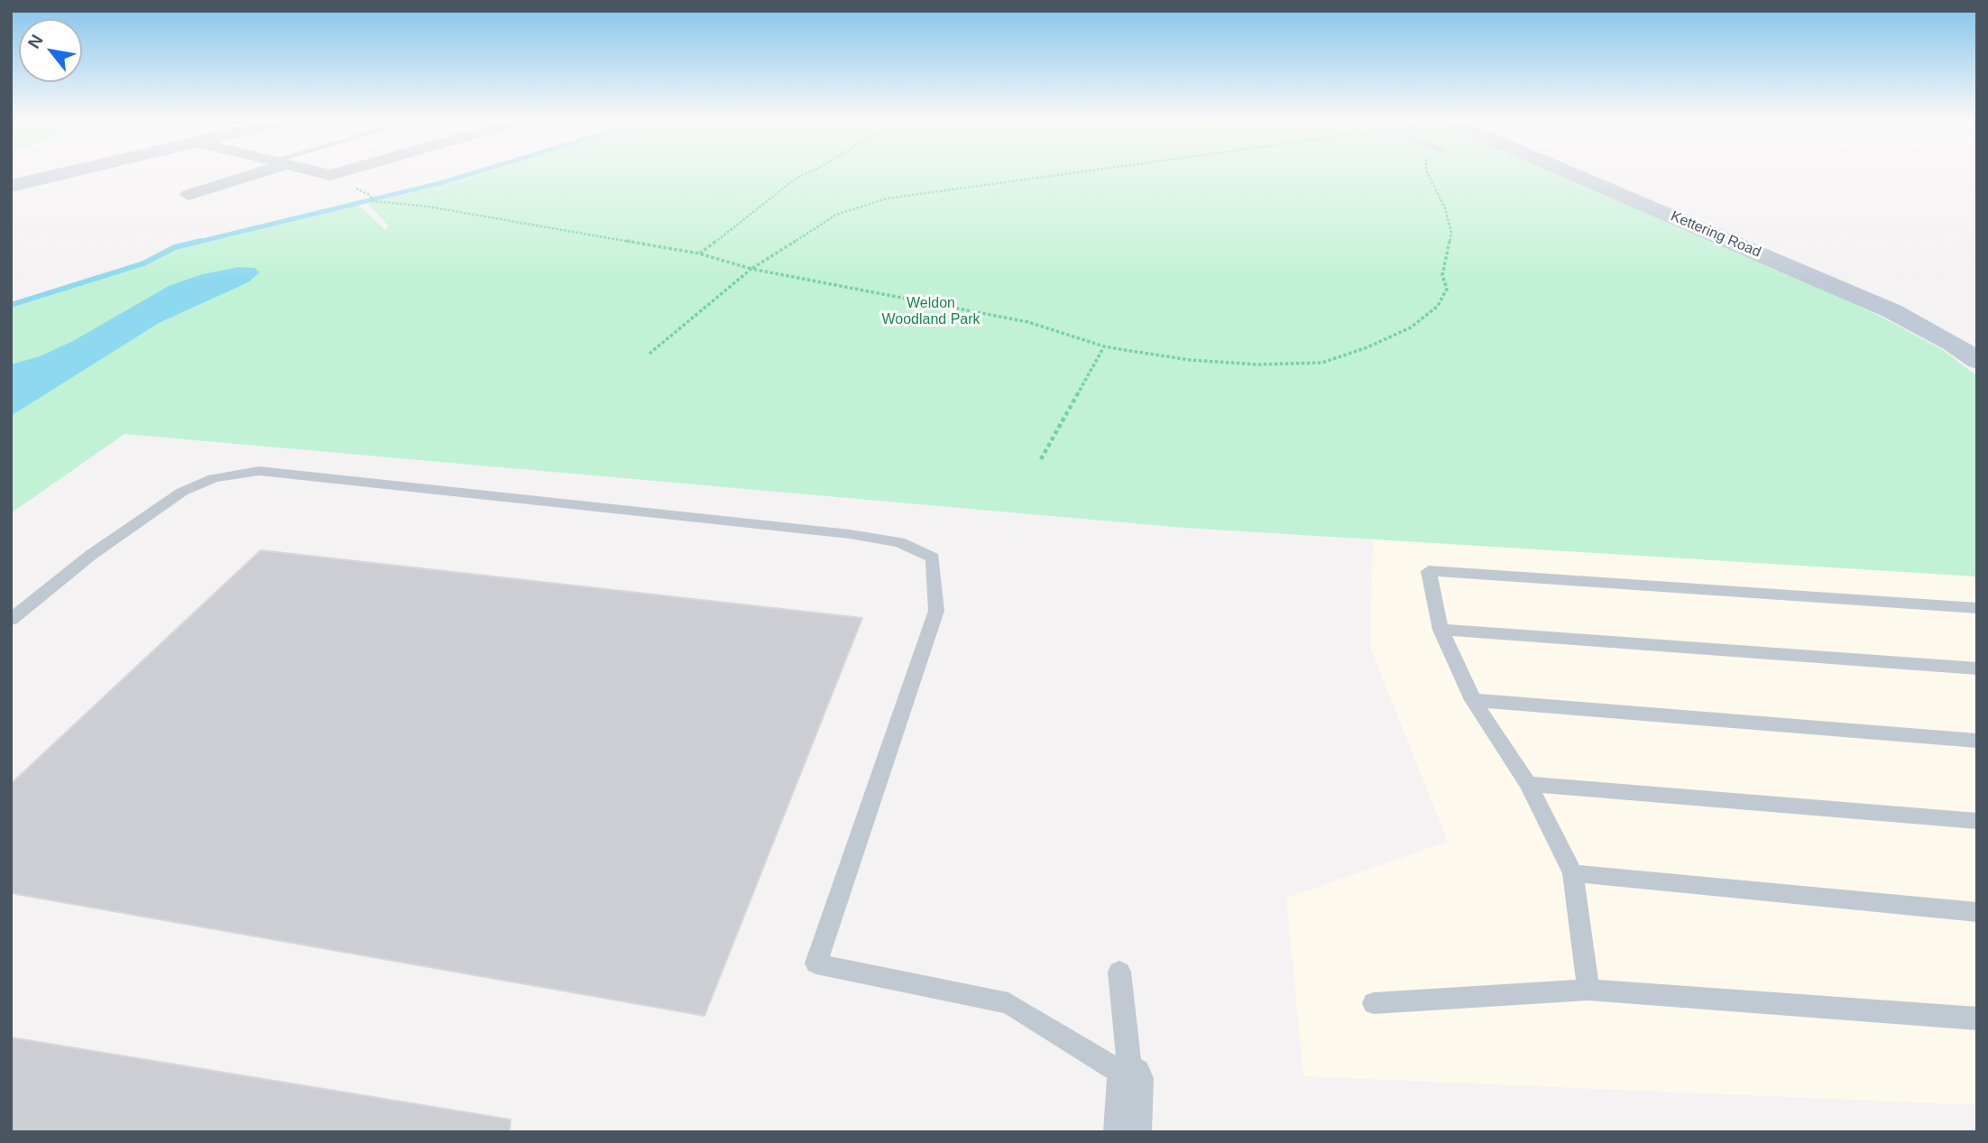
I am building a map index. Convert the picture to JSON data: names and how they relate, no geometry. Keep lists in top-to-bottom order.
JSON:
{
  "streets": {
    "street": ["Kettering Road"]
  },
  "parks": ["Weldon Woodland Park"],
  "north": "top left"
}
